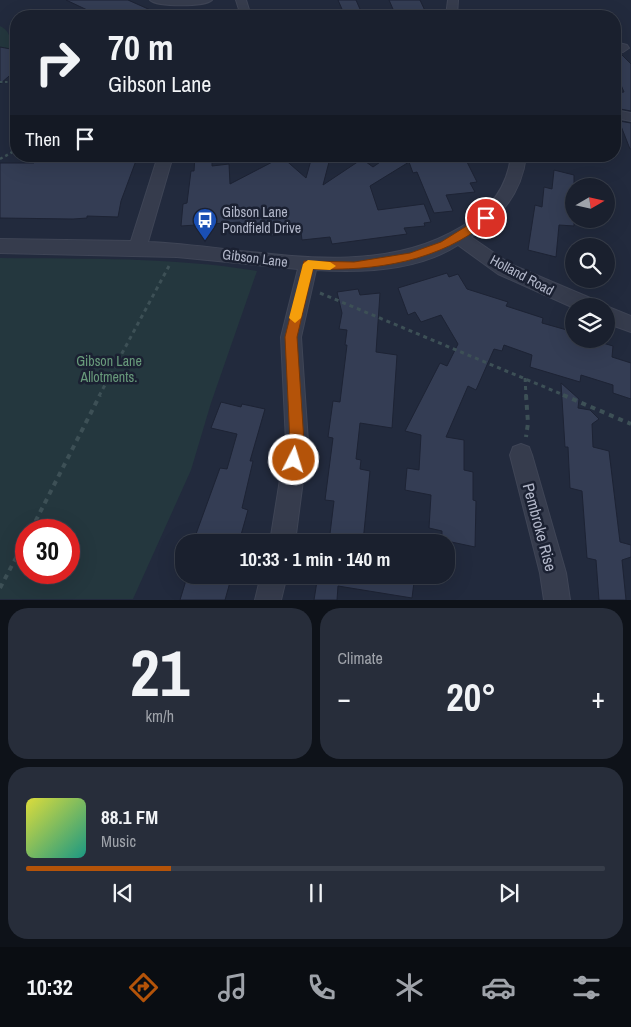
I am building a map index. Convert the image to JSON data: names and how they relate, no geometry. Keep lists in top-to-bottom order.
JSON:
{
  "streets": {
    "street": ["Gibson Lane", "Holland Road", "Pembroke Rise"]
  },
  "crossings": [
    ["Gibson Lane", "Holland Road"]
  ],
  "parks": ["Gibson Lane Allotments."],
  "places": {
    "bus stop": ["Gibson Lane Pondfield Drive"]
  },
  "north": "right",
  "page": {
    "turn": ["70 m", "Gibson Lane"],
    "then": "Then",
    "limit": "30",
    "trip": "10:33 · 1 min · 140 m",
    "tile": [
      ["21", "km/h"],
      "Climate"
    ],
    "heat": ["−", "20°", "+"],
    "song": ["88.1 FM", "Music"],
    "tabs": "10:32"
  }
}
